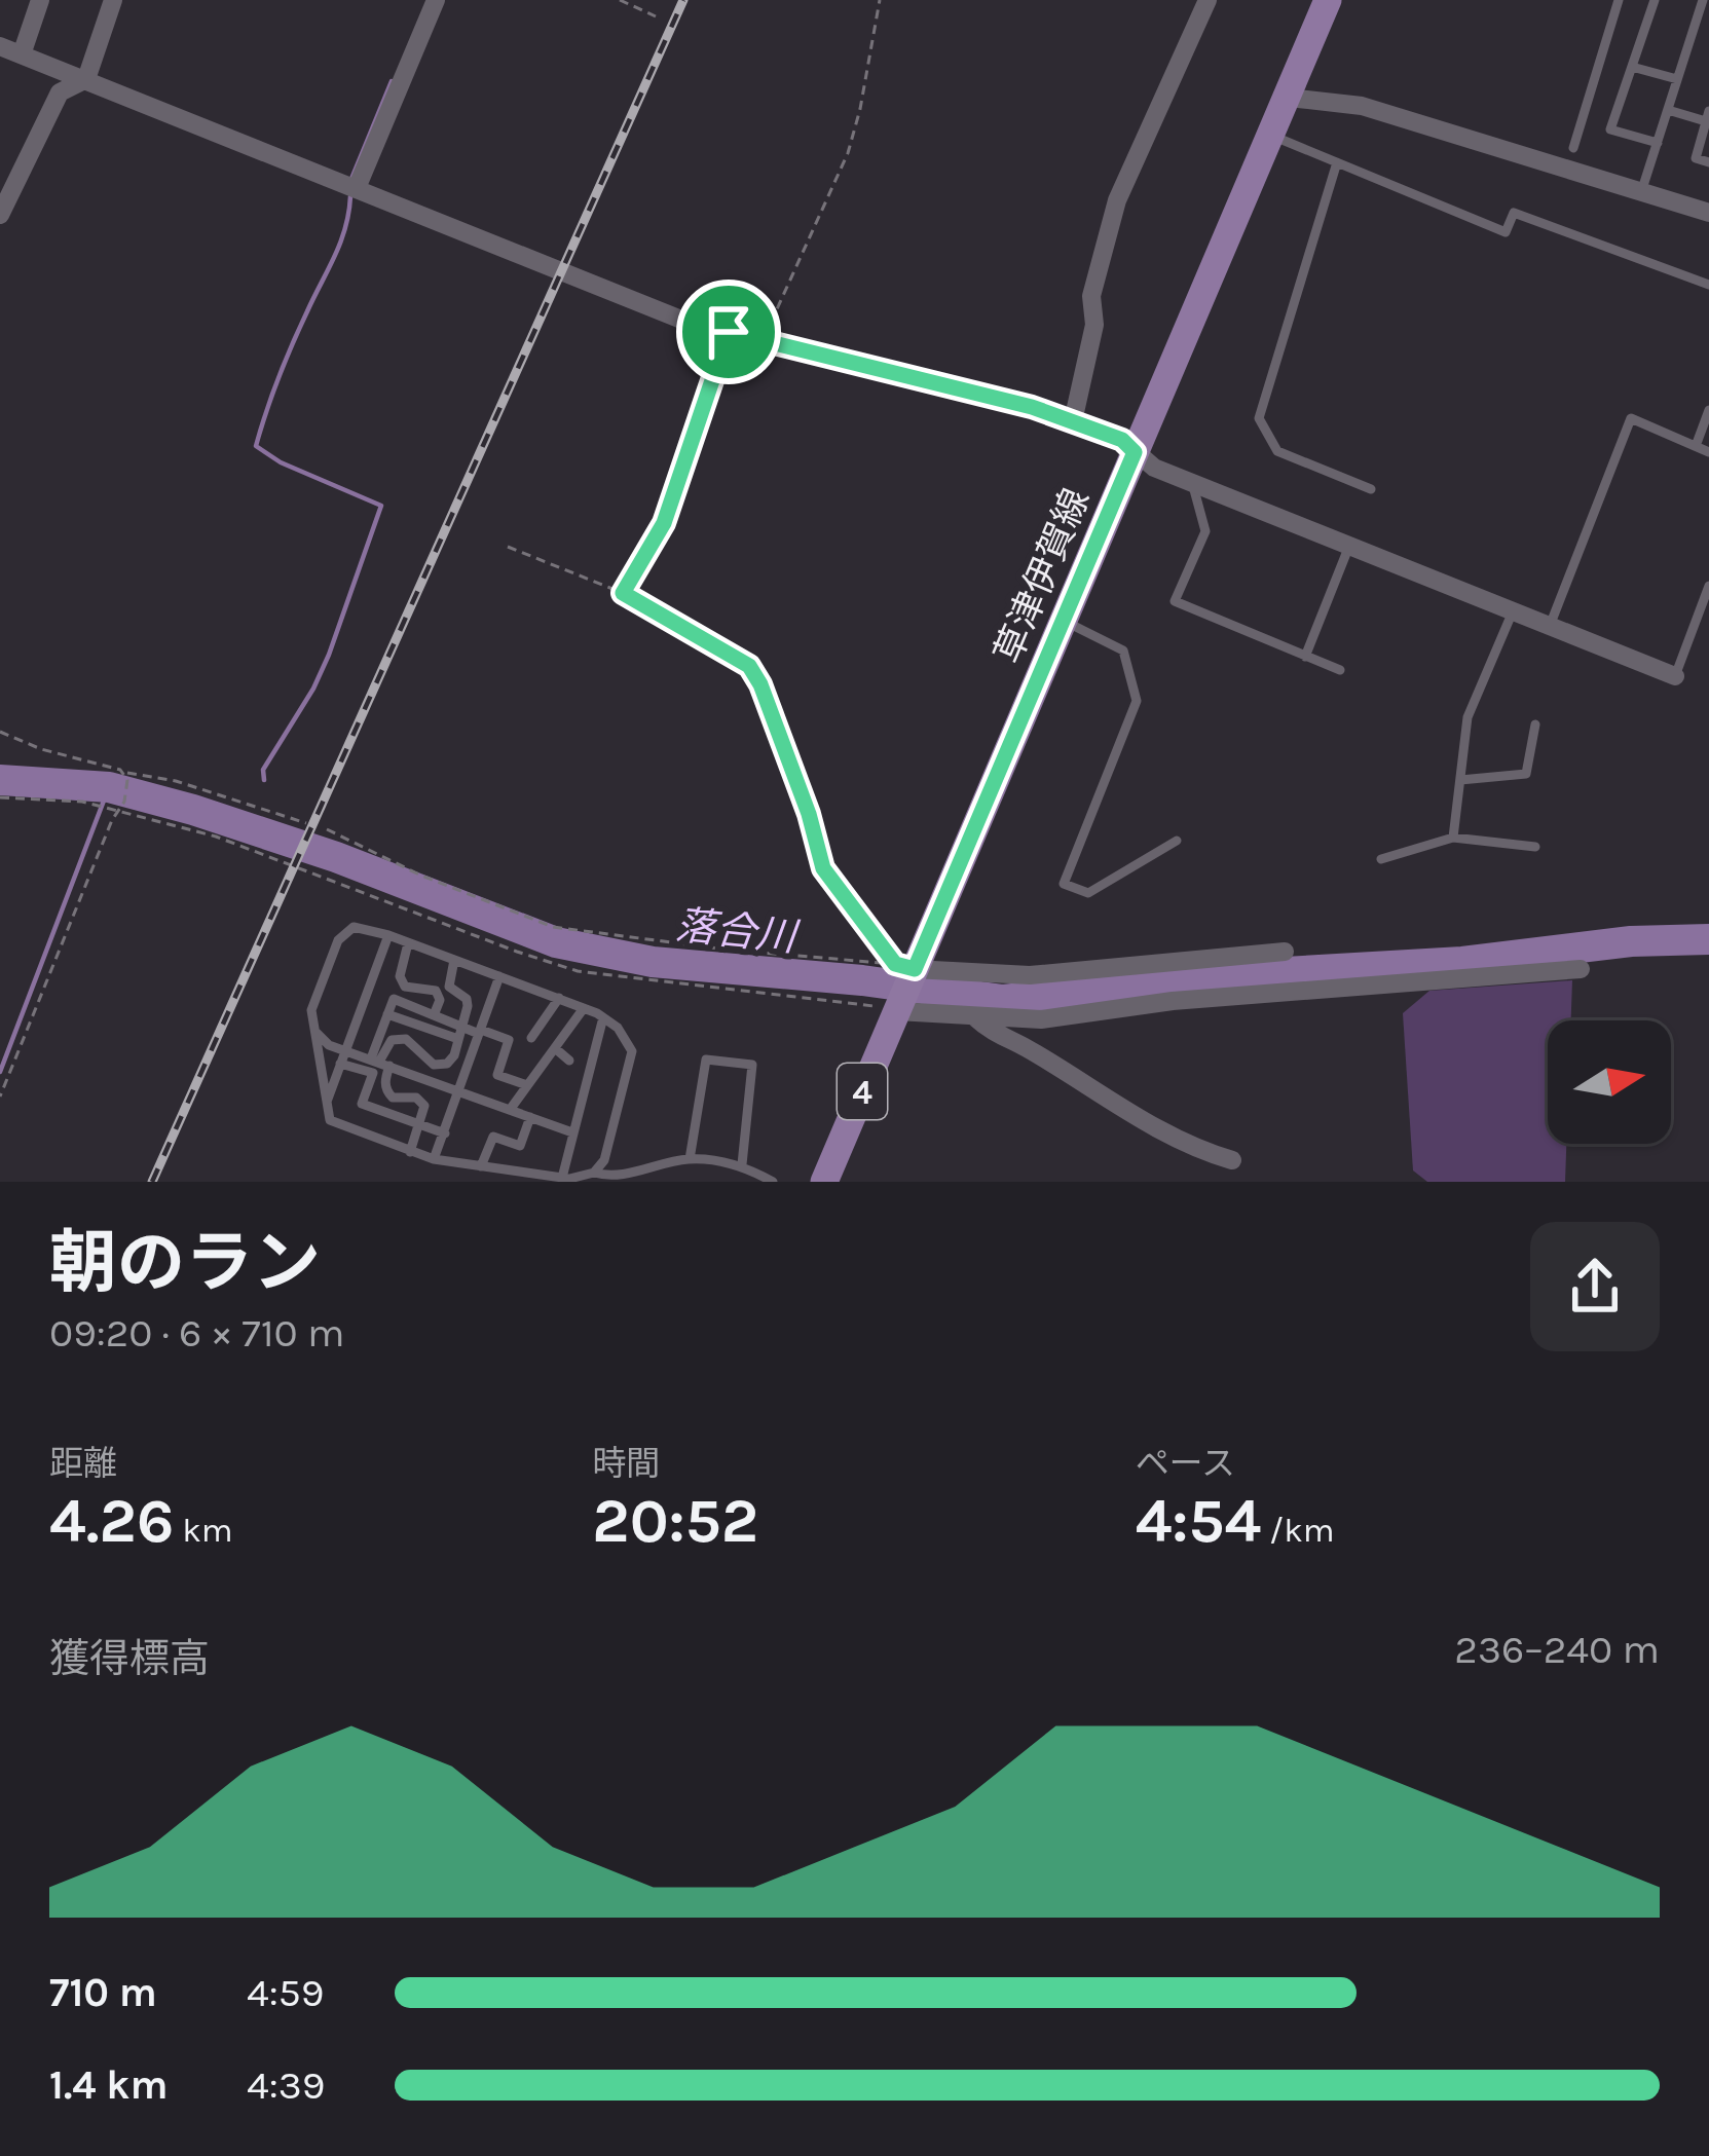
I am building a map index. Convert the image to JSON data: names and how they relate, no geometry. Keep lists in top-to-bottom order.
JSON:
{
  "streets": {
    "main road": ["草津伊賀線", "4"]
  },
  "water": ["落合川"],
  "north": "right",
  "page": {
    "heading": ["朝のラン", "09:20 · 6 × 710 m"],
    "stats": [
      ["距離", "4.26 km"],
      ["時間", "20:52"],
      ["ペース", "4:54 /km"]
    ],
    "chart": ["獲得標高", "236–240 m"],
    "list": [
      {
        "name": "710 m",
        "note": "4:59"
      },
      {
        "name": "1.4 km",
        "note": "4:39"
      }
    ]
  }
}
